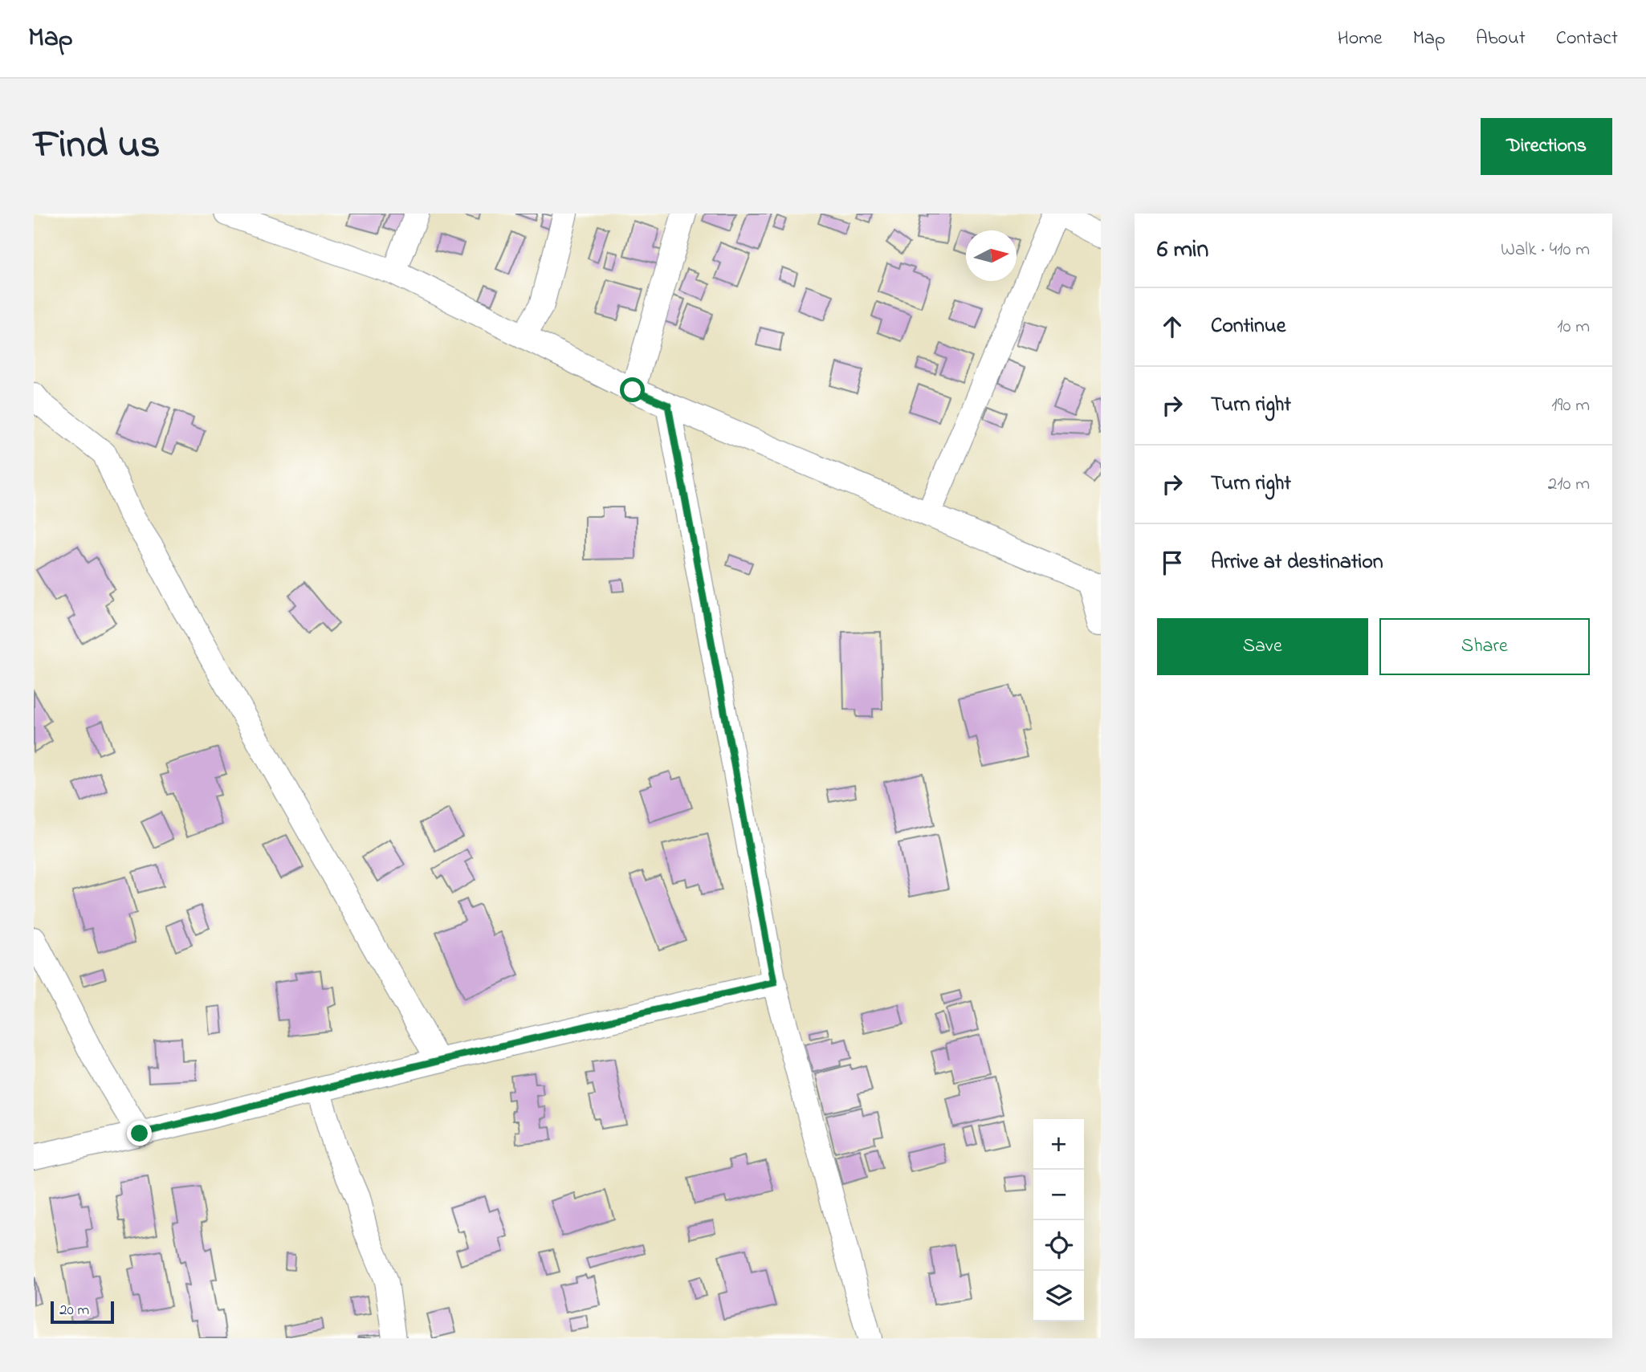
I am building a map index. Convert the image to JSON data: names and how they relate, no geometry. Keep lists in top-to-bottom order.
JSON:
{
  "scale_bar": "20 m",
  "north": "right",
  "page": {
    "header": "Map",
    "nav": [
      "Home",
      "Map",
      "About",
      "Contact"
    ],
    "title": "Find us",
    "buttons": [
      "Directions",
      ["Save", "Share"]
    ],
    "heading": ["6 min", "Walk · 410 m"],
    "list": [
      ["Continue", "10 m"],
      ["Turn right", "190 m"],
      ["Turn right", "210 m"],
      "Arrive at destination"
    ],
    "map_buttons": ["+", "−"],
    "scale": "20 m"
  }
}
